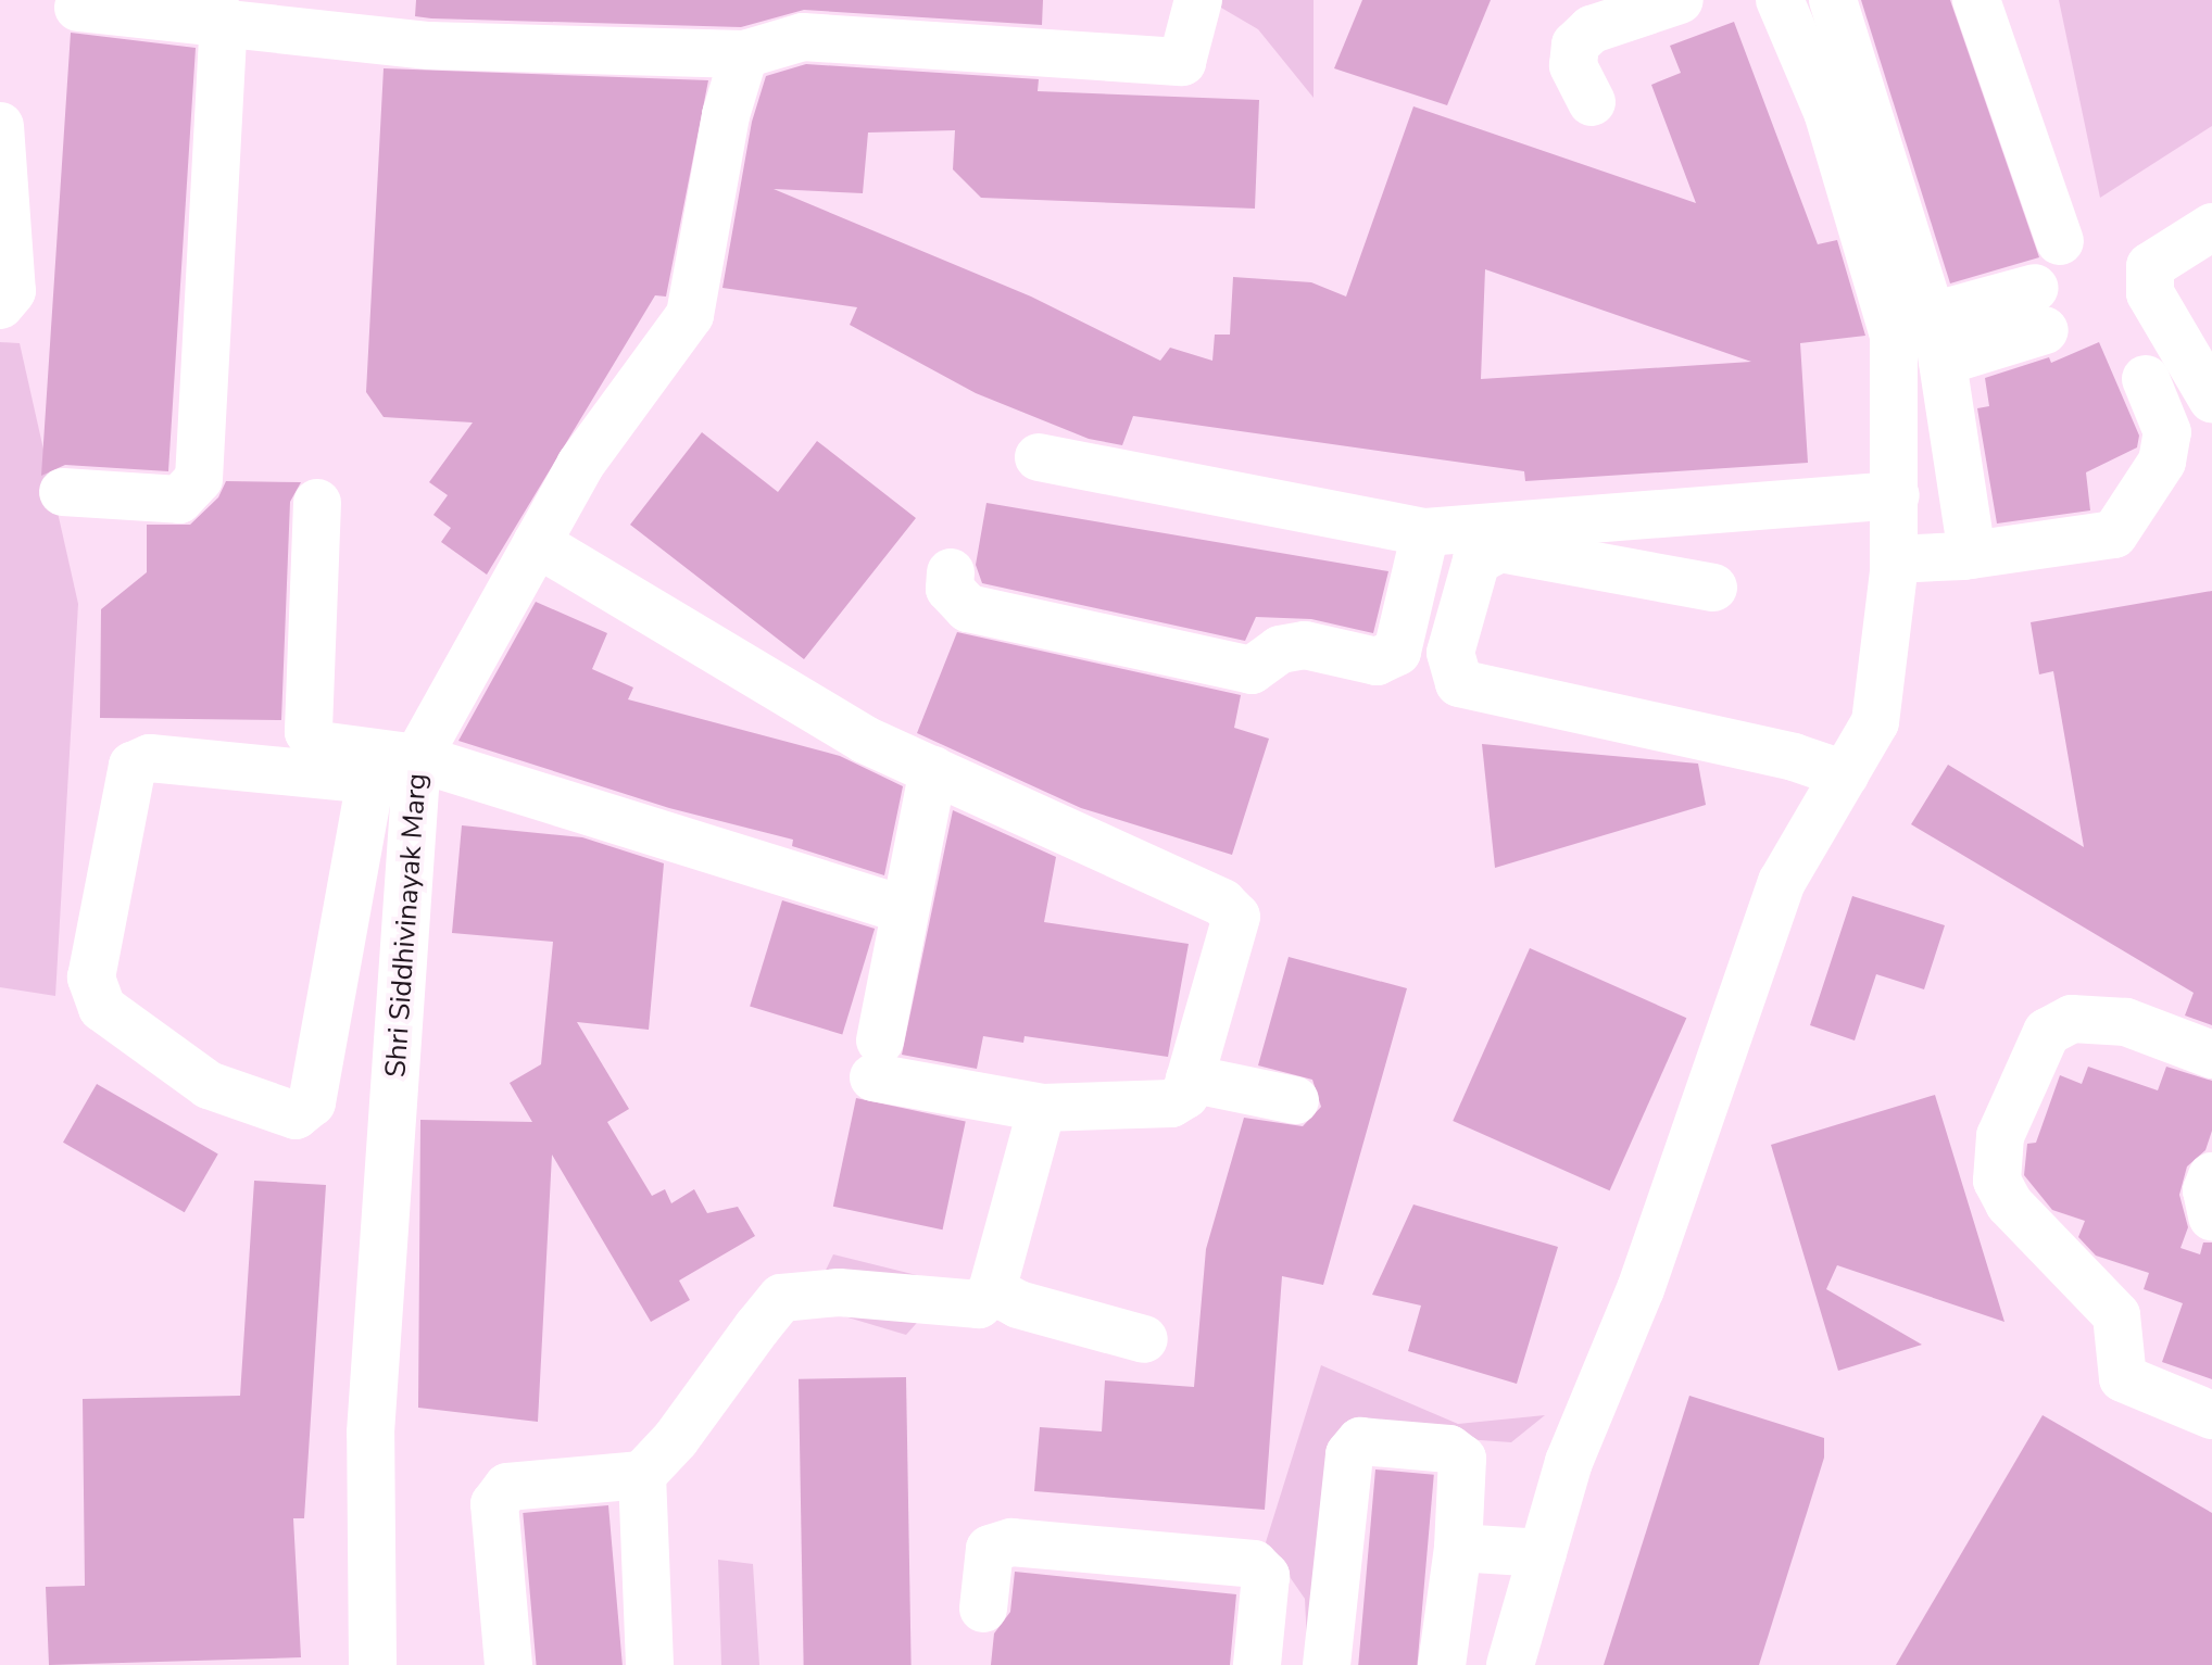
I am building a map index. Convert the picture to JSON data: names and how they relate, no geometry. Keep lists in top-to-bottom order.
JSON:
{
  "streets": {
    "street": ["Shri Siddhivinayak Marg"]
  }
}
